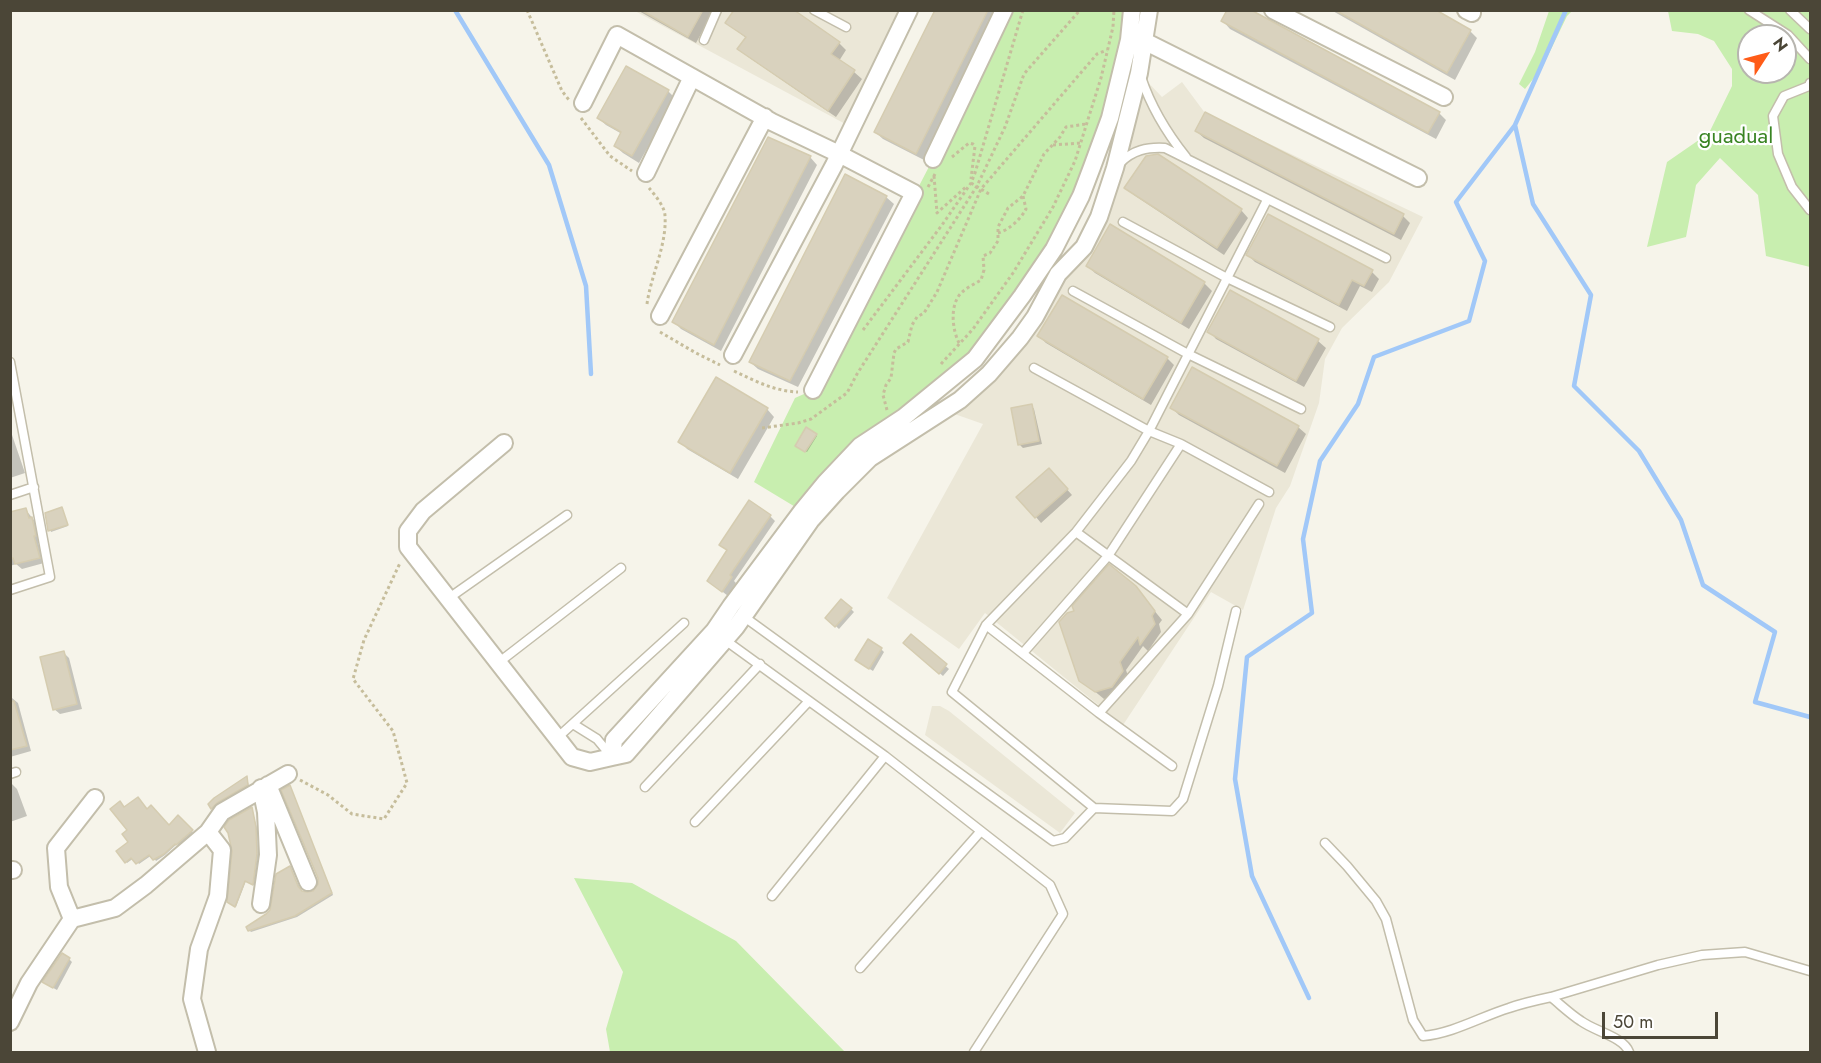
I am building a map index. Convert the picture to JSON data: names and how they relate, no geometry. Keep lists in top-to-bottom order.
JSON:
{
  "parks": ["guadual"],
  "scale_bar": "50 m",
  "north": "top right"
}
